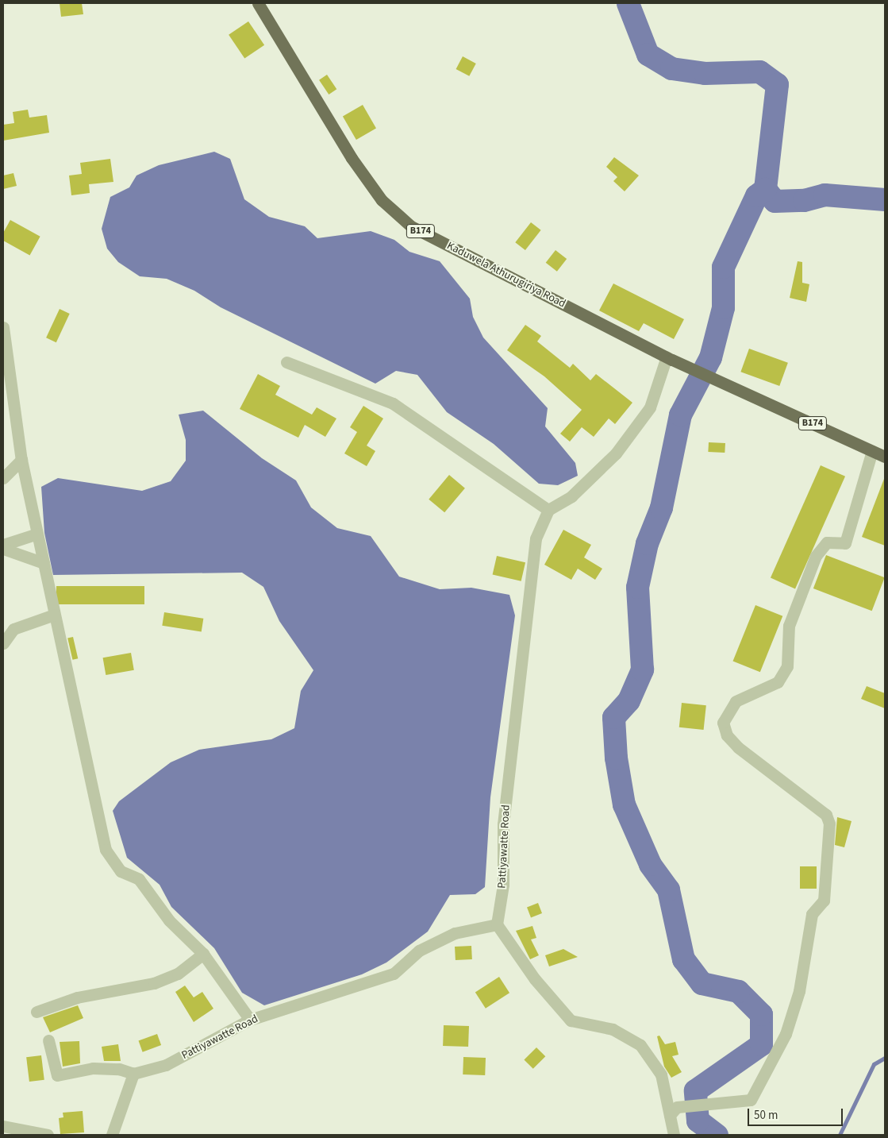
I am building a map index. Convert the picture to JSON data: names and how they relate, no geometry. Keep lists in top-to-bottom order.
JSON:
{
  "streets": {
    "main road": ["B174", "Kaduwela Athurugiriya Road"],
    "street": ["Pattiyawatte Road"]
  },
  "crossings": [
    ["B174", "Kaduwela Athurugiriya Road"]
  ],
  "scale_bar": "50 m"
}
